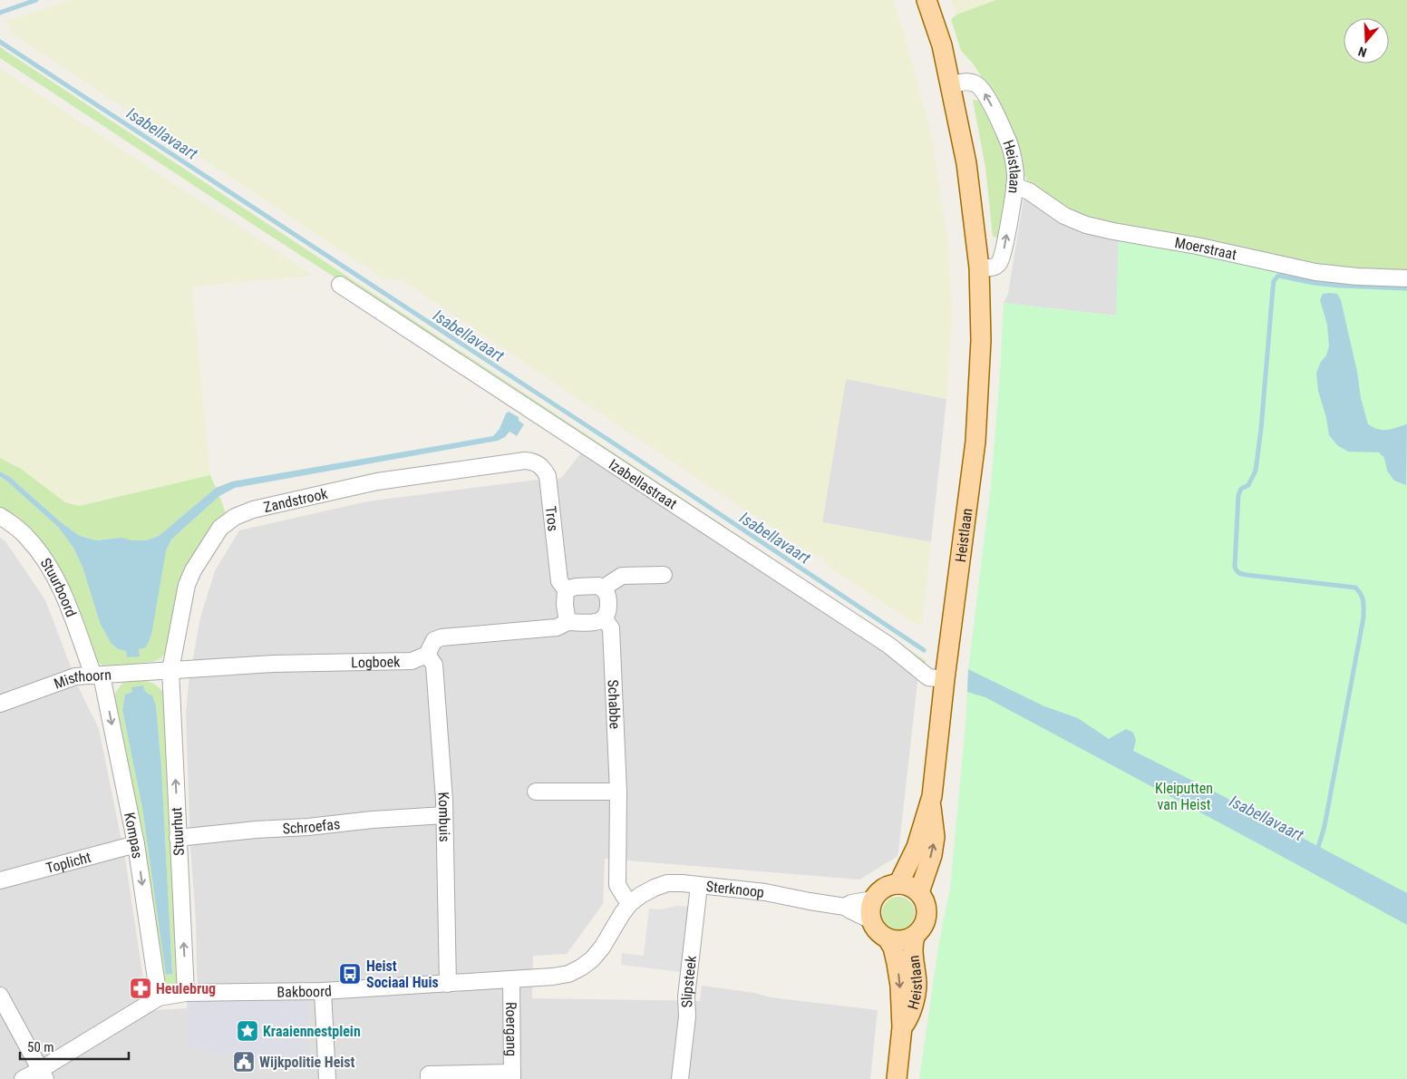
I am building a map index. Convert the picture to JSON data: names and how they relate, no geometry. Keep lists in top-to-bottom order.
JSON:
{
  "streets": {
    "main road": ["Heistlaan"],
    "street": [
      "Moerstraat",
      "Izabellastraat",
      "Zandstrook",
      "Tros",
      "Stuurboord",
      "Logboek",
      "Misthoorn",
      "Schabbe",
      "Kombuis",
      "Schroefas",
      "Stuurhut",
      "Kompas",
      "Toplicht",
      "Sterknoop",
      "Slipsteek",
      "Bakboord",
      "Roergang"
    ]
  },
  "crossings": [
    ["Heistlaan", "Moerstraat"],
    ["Heistlaan", "Izabellastraat"],
    ["Heistlaan", "Sterknoop"],
    ["Zandstrook", "Tros"],
    ["Zandstrook", "Logboek"],
    ["Zandstrook", "Misthoorn"],
    ["Zandstrook", "Stuurhut"],
    ["Tros", "Schabbe"],
    ["Stuurboord", "Misthoorn"],
    ["Stuurboord", "Kompas"],
    ["Logboek", "Misthoorn"],
    ["Logboek", "Kombuis"],
    ["Logboek", "Stuurhut"],
    ["Misthoorn", "Stuurhut"],
    ["Misthoorn", "Kompas"],
    ["Schabbe", "Sterknoop"],
    ["Schabbe", "Bakboord"],
    ["Kombuis", "Schroefas"],
    ["Kombuis", "Bakboord"],
    ["Schroefas", "Stuurhut"],
    ["Stuurhut", "Bakboord"],
    ["Kompas", "Toplicht"],
    ["Kompas", "Bakboord"],
    ["Sterknoop", "Slipsteek"],
    ["Sterknoop", "Bakboord"],
    ["Bakboord", "Roergang"]
  ],
  "one_way": ["Stuurhut", "Kompas"],
  "water": ["Isabellavaart"],
  "parks": ["Kleiputten van Heist"],
  "places": {
    "bus stop": ["Heist Sociaal Huis"],
    "pharmacy": ["Heulebrug"],
    "place": ["Kraaiennestplein"],
    "public building": ["Wijkpolitie Heist"]
  },
  "scale_bar": "50 m",
  "north": "bottom"
}
